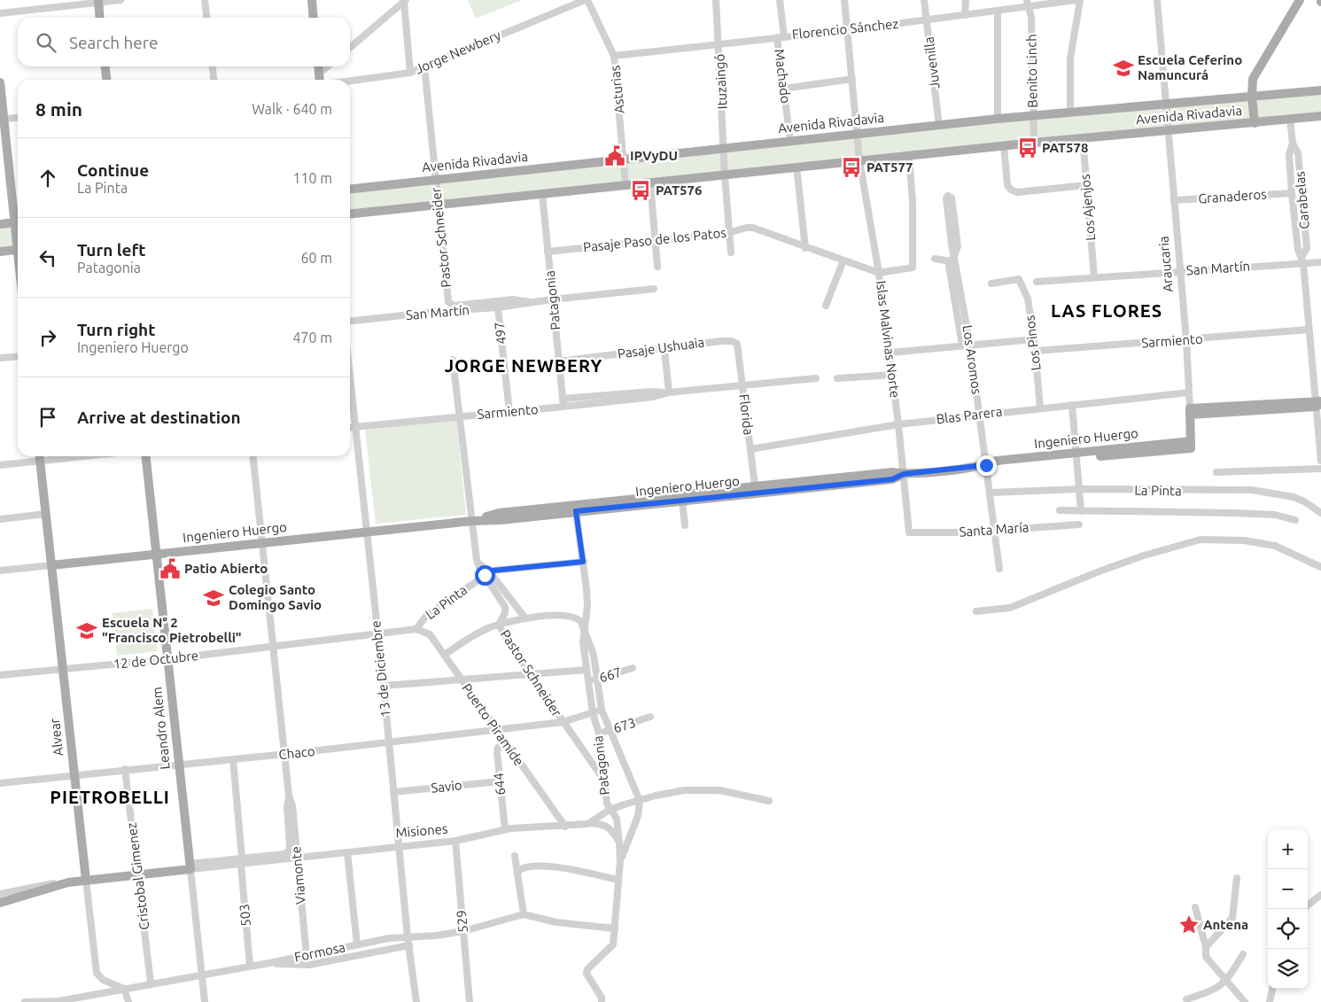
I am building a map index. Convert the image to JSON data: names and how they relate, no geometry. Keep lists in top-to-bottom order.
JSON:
{
  "streets": {
    "main road": [
      "Avenida Rivadavia",
      "Araucaria",
      "Ingeniero Huergo",
      "Leandro Alem",
      "Alvear",
      "Misiones"
    ],
    "street": [
      "Florencio Sánchez",
      "Jorge Newbery",
      "Juvenilla",
      "Benito Linch",
      "Machado",
      "Ituzaingó",
      "Asturias",
      "Granaderos",
      "Carabelas",
      "Los Ajenjos",
      "Pastor Schneider",
      "Pasaje Paso de los Patos",
      "San Martín",
      "Patagonia",
      "497",
      "Islas Malvinas Norte",
      "Sarmiento",
      "Los Pinos",
      "Pasaje Ushuaia",
      "Los Aromos",
      "Florida",
      "Blas Parera",
      "La Pinta",
      "Santa María",
      "12 de Octubre",
      "13 de Diciembre",
      "667",
      "Puerto Piramíde",
      "673",
      "Chaco",
      "644",
      "Savio",
      "Viamonte",
      "Cristobal Gimenez",
      "503",
      "529",
      "Formosa"
    ]
  },
  "crossings": [
    ["Florencio Sánchez", "Juvenilla"],
    ["Florencio Sánchez", "Benito Linch"],
    ["Florencio Sánchez", "Machado"],
    ["Florencio Sánchez", "Ituzaingó"],
    ["Florencio Sánchez", "Asturias"],
    ["Florencio Sánchez", "Islas Malvinas Norte"],
    ["Jorge Newbery", "Asturias"],
    ["Jorge Newbery", "Pastor Schneider"],
    ["Juvenilla", "Avenida Rivadavia"],
    ["Benito Linch", "Avenida Rivadavia"],
    ["Machado", "Avenida Rivadavia"],
    ["Ituzaingó", "Avenida Rivadavia"],
    ["Asturias", "Avenida Rivadavia"],
    ["Avenida Rivadavia", "Carabelas"],
    ["Avenida Rivadavia", "Los Ajenjos"],
    ["Avenida Rivadavia", "Pastor Schneider"],
    ["Avenida Rivadavia", "Pasaje Paso de los Patos"],
    ["Avenida Rivadavia", "Araucaria"],
    ["Avenida Rivadavia", "Patagonia"],
    ["Avenida Rivadavia", "Islas Malvinas Norte"],
    ["Granaderos", "Carabelas"],
    ["Granaderos", "Araucaria"],
    ["Carabelas", "San Martín"],
    ["Carabelas", "Sarmiento"],
    ["Los Ajenjos", "San Martín"],
    ["Pastor Schneider", "San Martín"],
    ["Pastor Schneider", "Patagonia"],
    ["Pastor Schneider", "Sarmiento"],
    ["Pastor Schneider", "Ingeniero Huergo"],
    ["Pastor Schneider", "La Pinta"],
    ["Pastor Schneider", "Chaco"],
    ["Pasaje Paso de los Patos", "Patagonia"],
    ["Pasaje Paso de los Patos", "Islas Malvinas Norte"],
    ["Araucaria", "San Martín"],
    ["Araucaria", "Sarmiento"],
    ["Araucaria", "Blas Parera"],
    ["Araucaria", "Ingeniero Huergo"],
    ["San Martín", "Patagonia"],
    ["San Martín", "497"],
    ["Patagonia", "Sarmiento"],
    ["Patagonia", "Pasaje Ushuaia"],
    ["Patagonia", "Ingeniero Huergo"],
    ["Patagonia", "La Pinta"],
    ["Patagonia", "667"],
    ["Patagonia", "673"],
    ["Patagonia", "Chaco"],
    ["Patagonia", "Misiones"],
    ["Patagonia", "Formosa"],
    ["497", "Sarmiento"],
    ["Islas Malvinas Norte", "Blas Parera"],
    ["Islas Malvinas Norte", "Ingeniero Huergo"],
    ["Islas Malvinas Norte", "Santa María"],
    ["Sarmiento", "Los Pinos"],
    ["Sarmiento", "Florida"],
    ["Sarmiento", "13 de Diciembre"],
    ["Los Pinos", "Blas Parera"],
    ["Pasaje Ushuaia", "Florida"],
    ["Los Aromos", "Blas Parera"],
    ["Los Aromos", "Ingeniero Huergo"],
    ["Los Aromos", "La Pinta"],
    ["Los Aromos", "Santa María"],
    ["Florida", "Blas Parera"],
    ["Florida", "Ingeniero Huergo"],
    ["Ingeniero Huergo", "13 de Diciembre"],
    ["Ingeniero Huergo", "Leandro Alem"],
    ["Ingeniero Huergo", "Alvear"],
    ["La Pinta", "12 de Octubre"],
    ["La Pinta", "Puerto Piramíde"],
    ["12 de Octubre", "13 de Diciembre"],
    ["12 de Octubre", "Puerto Piramíde"],
    ["12 de Octubre", "Leandro Alem"],
    ["12 de Octubre", "Alvear"],
    ["12 de Octubre", "Viamonte"],
    ["13 de Diciembre", "Chaco"],
    ["13 de Diciembre", "Savio"],
    ["13 de Diciembre", "Misiones"],
    ["13 de Diciembre", "Formosa"],
    ["Puerto Piramíde", "Chaco"],
    ["Puerto Piramíde", "644"],
    ["Puerto Piramíde", "Misiones"],
    ["Leandro Alem", "Chaco"],
    ["Leandro Alem", "Misiones"],
    ["Leandro Alem", "Formosa"],
    ["Alvear", "Chaco"],
    ["Alvear", "Misiones"],
    ["Alvear", "Formosa"],
    ["Chaco", "Viamonte"],
    ["Chaco", "Cristobal Gimenez"],
    ["Chaco", "503"],
    ["644", "Savio"],
    ["644", "Misiones"],
    ["Misiones", "Viamonte"],
    ["Misiones", "Cristobal Gimenez"],
    ["Misiones", "503"],
    ["Misiones", "529"],
    ["Viamonte", "Formosa"],
    ["Cristobal Gimenez", "Formosa"],
    ["503", "Formosa"],
    ["529", "Formosa"]
  ],
  "districts": ["LAS FLORES", "JORGE NEWBERY", "PIETROBELLI"],
  "places": {
    "school or university": ["Escuela Ceferino Namuncurá", "Colegio Santo Domingo Savio", "Escuela N° 2 \"Francisco Pietrobelli\""],
    "bus stop": ["PAT578", "PAT577", "PAT576"],
    "public building": ["IPVyDU", "Patio Abierto"],
    "place": ["Antena"]
  },
  "page": {
    "search": "Search here",
    "heading": ["8 min", "Walk · 640 m"],
    "list": [
      ["Continue", "La Pinta", "110 m"],
      ["Turn left", "Patagonia", "60 m"],
      ["Turn right", "Ingeniero Huergo", "470 m"],
      "Arrive at destination"
    ],
    "map_buttons": ["+", "−"]
  }
}
